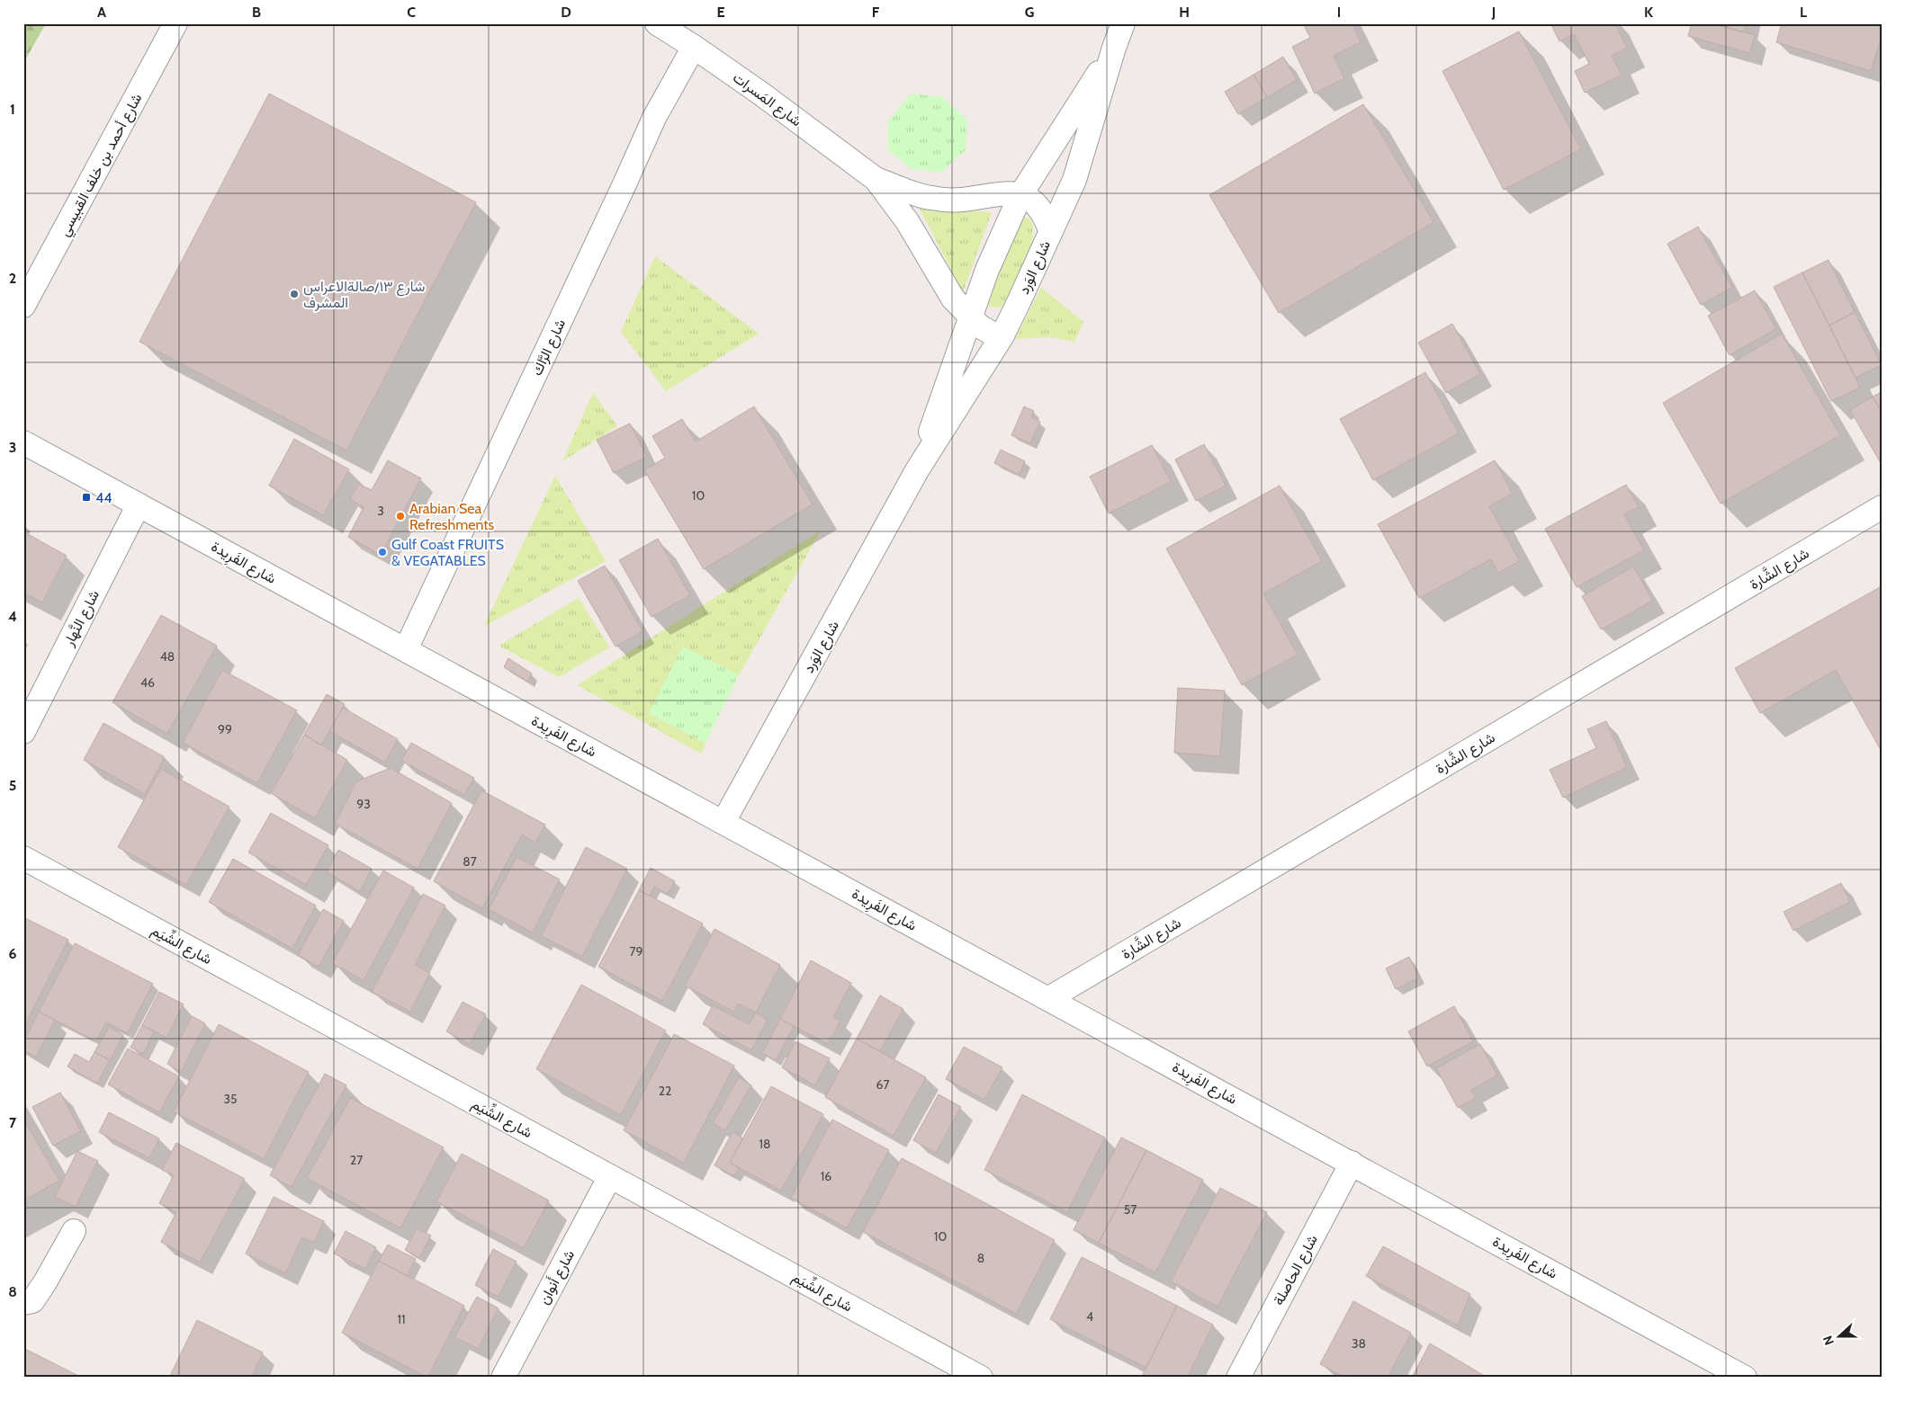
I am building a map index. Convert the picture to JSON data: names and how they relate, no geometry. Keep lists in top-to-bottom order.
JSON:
{
  "streets": {
    "street": [
      "شارع المَسرات",
      "شارع أحمد بن خلف القبيسي",
      "شارع الوَرد",
      "شارع الرَّاك",
      "شارع الفَرِيدة",
      "شارع الشَّارة",
      "شارع النَّهار",
      "شارع الشِّيَم",
      "شارع الحاصلة",
      "شارع أَنوان"
    ]
  },
  "crossings": [
    ["شارع المَسرات", "شارع الوَرد"],
    ["شارع المَسرات", "شارع الرَّاك"],
    ["شارع الوَرد", "شارع الفَرِيدة"],
    ["شارع الرَّاك", "شارع الفَرِيدة"],
    ["شارع الفَرِيدة", "شارع الشَّارة"],
    ["شارع الفَرِيدة", "شارع النَّهار"],
    ["شارع الفَرِيدة", "شارع الحاصلة"],
    ["شارع الشِّيَم", "شارع أَنوان"]
  ],
  "places": {
    "other": ["شارع ١٣/صالةالاعراس المشرف", "Arabian Sea Refreshments", "Gulf Coast FRUITS & VEGATABLES"],
    "transit": ["44"]
  },
  "house_numbers": [
    "10",
    "3",
    "48",
    "46",
    "99",
    "93",
    "87",
    "79",
    "67",
    "22",
    "35",
    "18",
    "27",
    "16",
    "57",
    "10",
    "8",
    "4",
    "11",
    "38"
  ],
  "north": "left",
  "grid": {
    "columns": [
      "A",
      "B",
      "C",
      "D",
      "E",
      "F",
      "G",
      "H",
      "I",
      "J",
      "K",
      "L"
    ],
    "rows": [
      "1",
      "2",
      "3",
      "4",
      "5",
      "6",
      "7",
      "8"
    ]
  }
}
